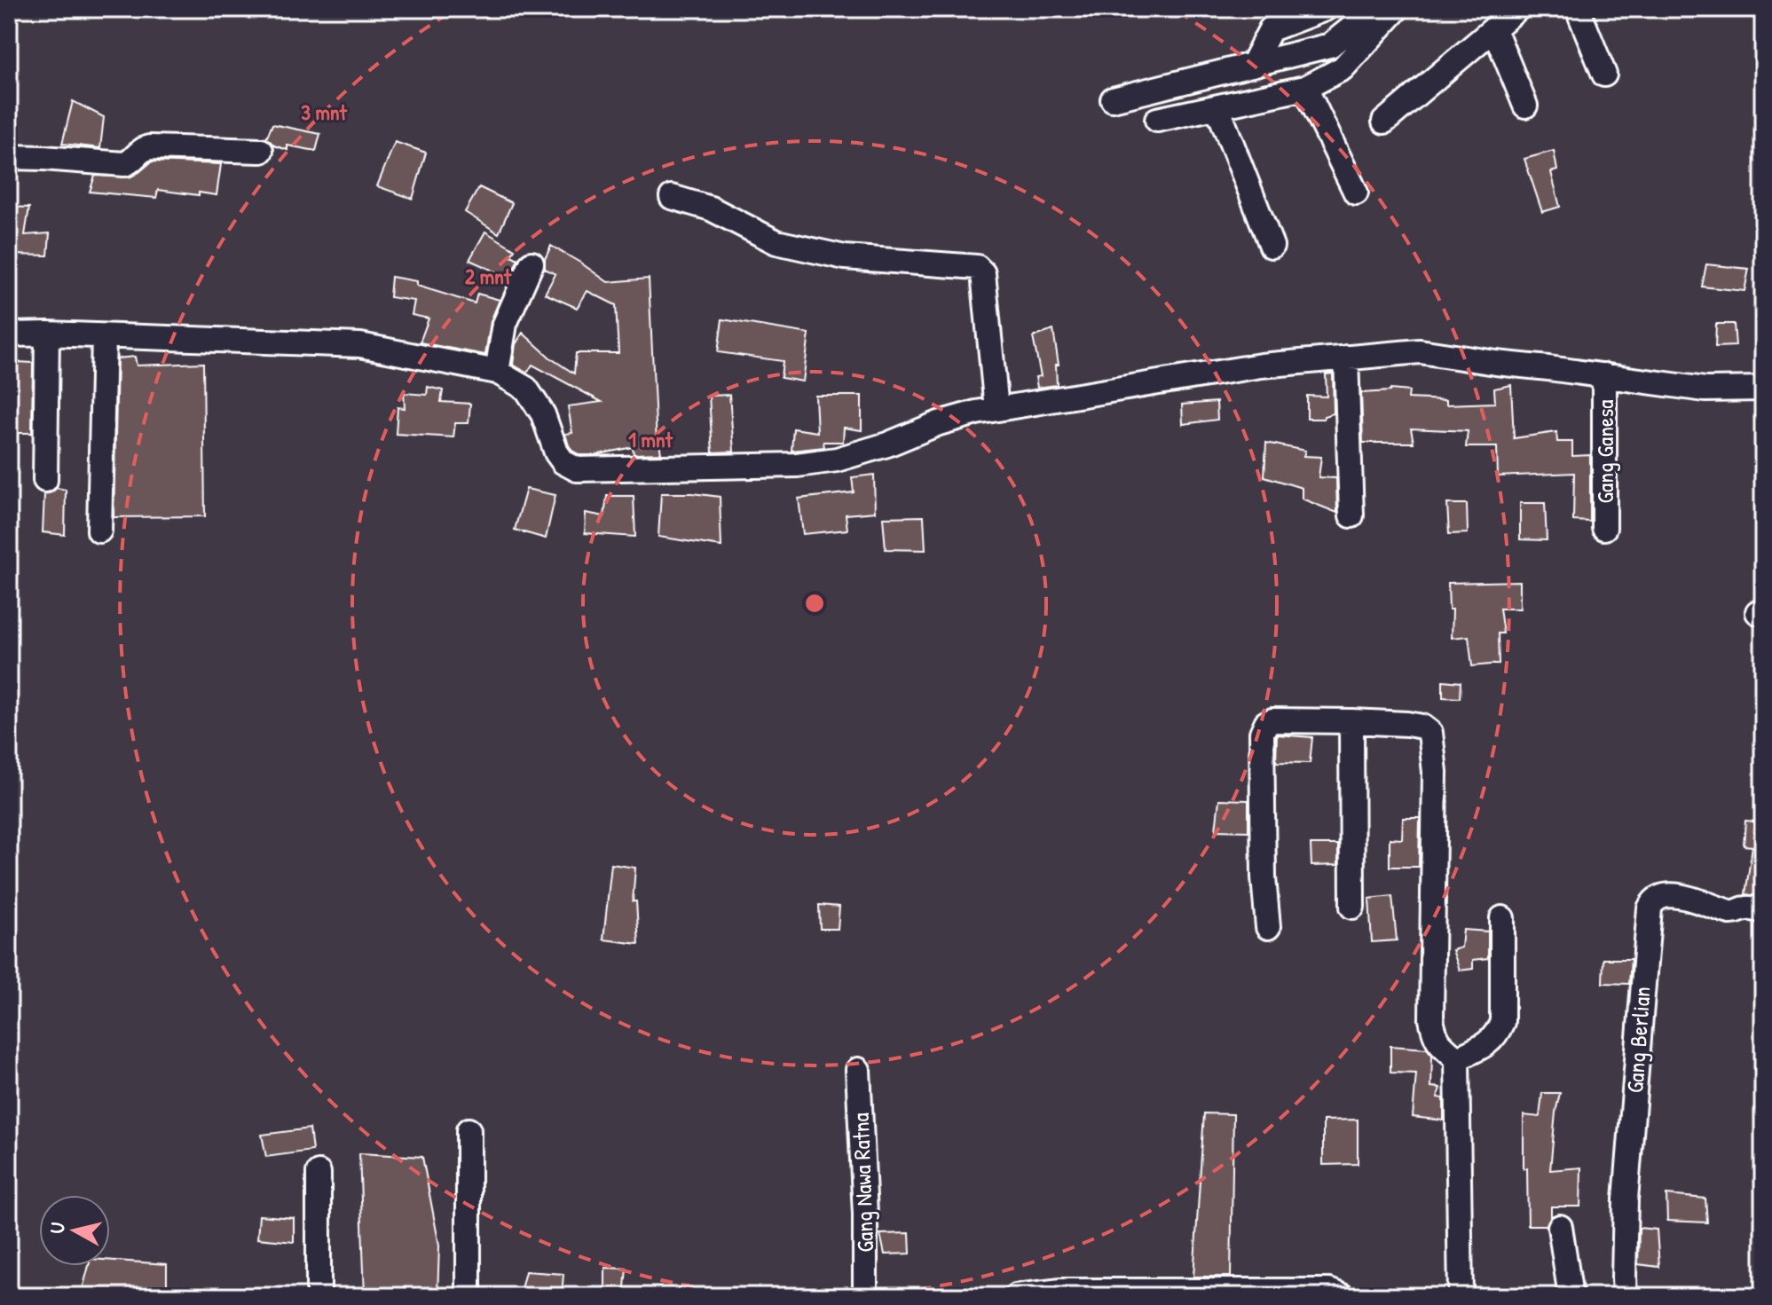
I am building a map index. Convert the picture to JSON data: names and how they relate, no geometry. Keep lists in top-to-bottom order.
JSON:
{
  "streets": {
    "street": ["Gang Ganesa", "Gang Berlian", "Gang Nawa Ratna"]
  },
  "north": "left",
  "rings": ["3 mnt", "2 mnt", "1 mnt"]
}
